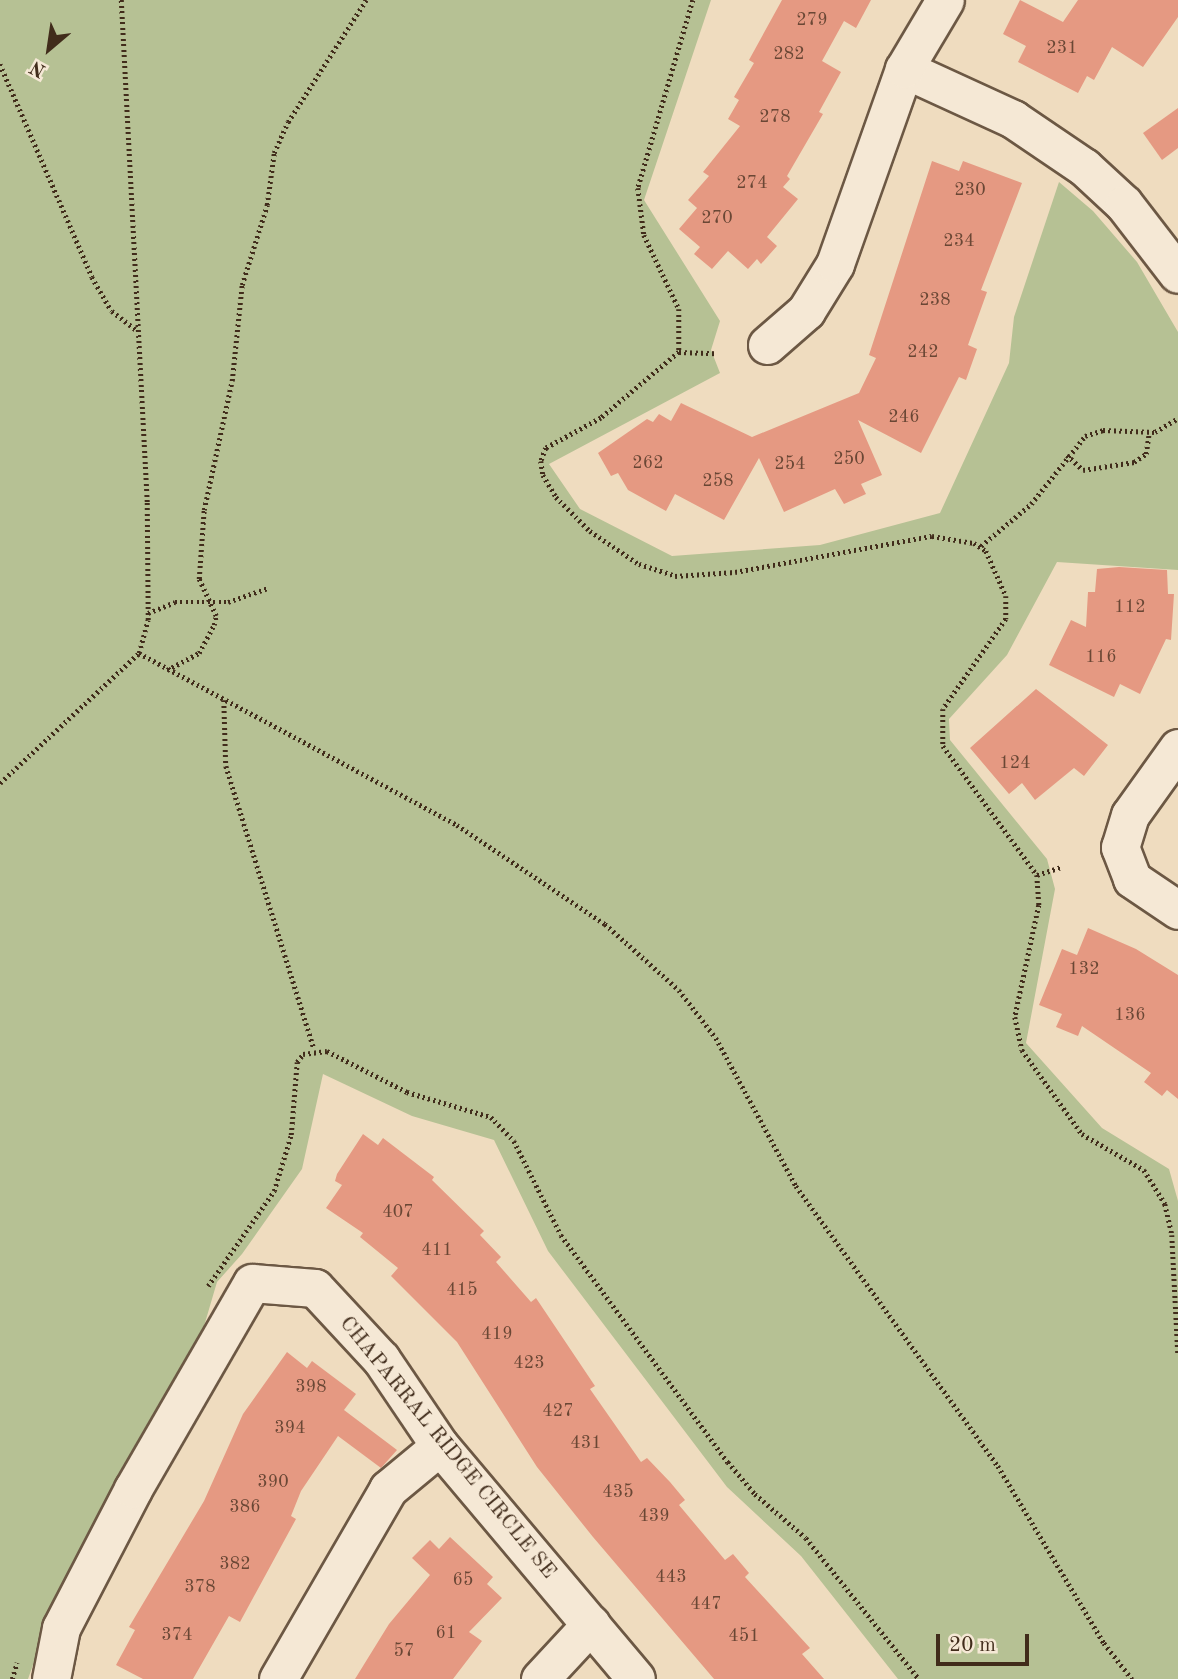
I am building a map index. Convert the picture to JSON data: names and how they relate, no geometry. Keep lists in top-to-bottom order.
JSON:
{
  "streets": {
    "street": ["CHAPARRAL RIDGE CIRCLE SE"]
  },
  "house_numbers": [
    "279",
    "231",
    "282",
    "278",
    "274",
    "230",
    "270",
    "234",
    "238",
    "242",
    "246",
    "250",
    "262",
    "254",
    "258",
    "112",
    "116",
    "124",
    "132",
    "136",
    "407",
    "411",
    "415",
    "419",
    "423",
    "398",
    "427",
    "394",
    "431",
    "390",
    "435",
    "386",
    "439",
    "382",
    "443",
    "65",
    "378",
    "447",
    "61",
    "374",
    "451",
    "57"
  ],
  "scale_bar": "20 m",
  "north": "bottom left"
}
